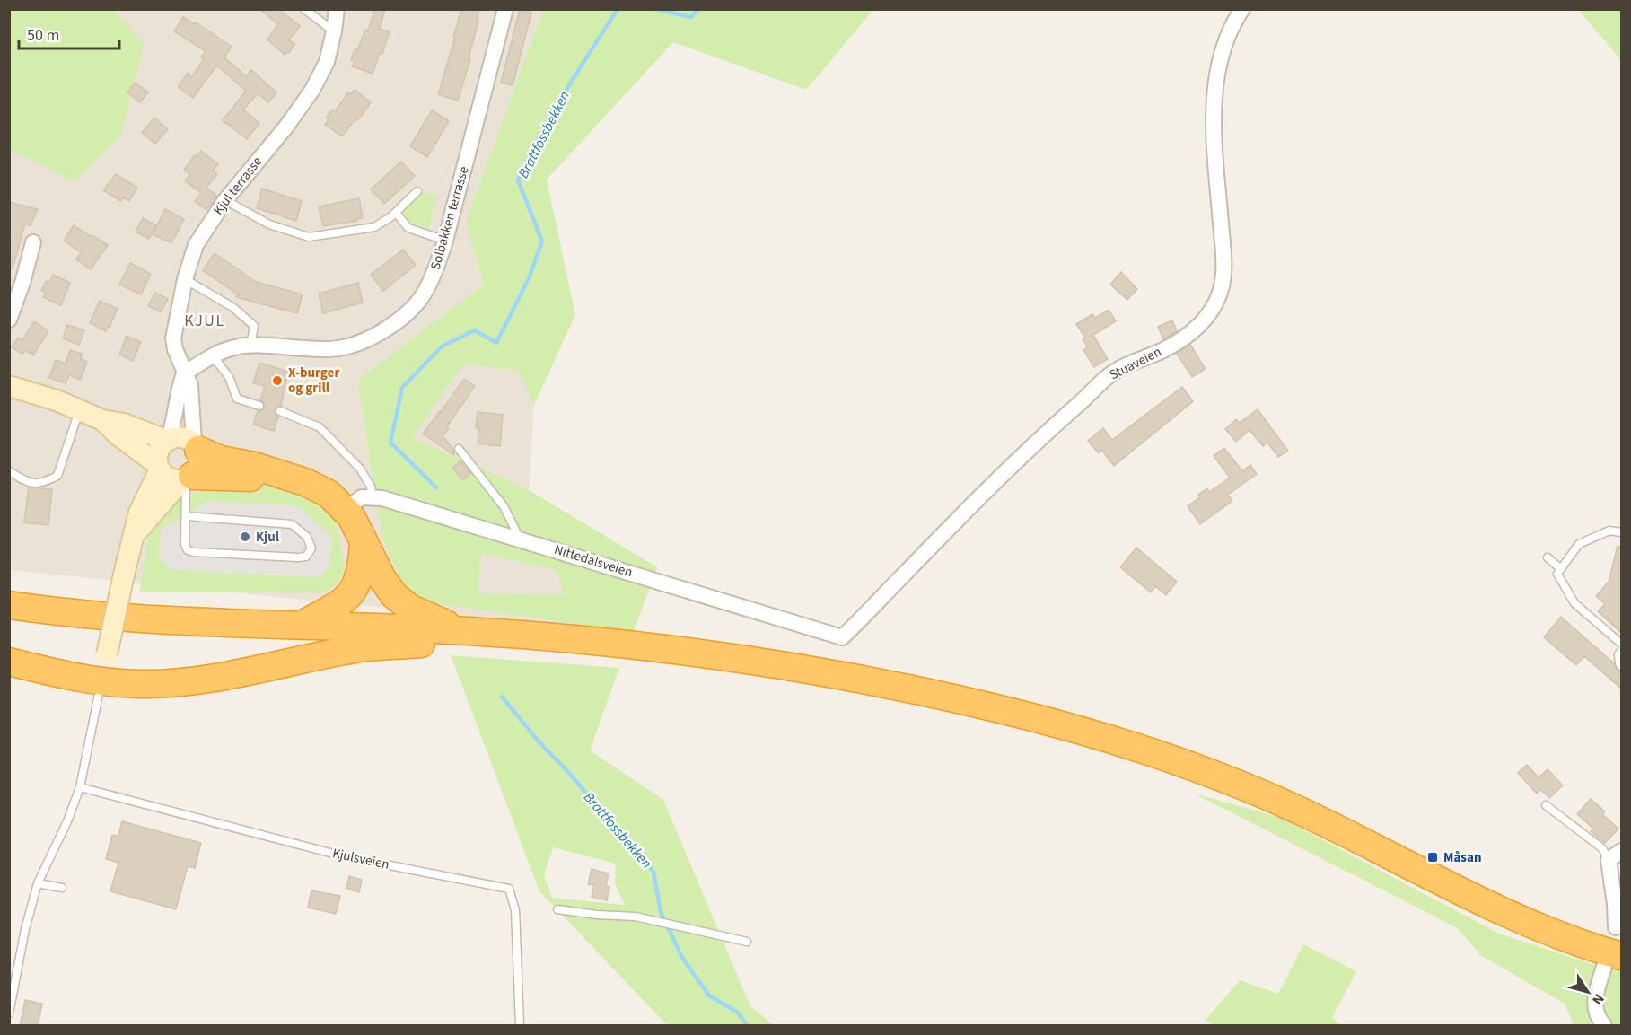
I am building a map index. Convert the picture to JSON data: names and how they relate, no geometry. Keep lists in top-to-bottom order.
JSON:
{
  "streets": {
    "street": [
      "Kjul terrasse",
      "Solbakken terrasse",
      "Stuaveien",
      "Nittedalsveien"
    ],
    "lane": ["Kjulsveien"]
  },
  "crossings": [
    ["Kjul terrasse", "Solbakken terrasse"],
    ["Stuaveien", "Nittedalsveien"]
  ],
  "districts": ["KJUL"],
  "water": ["Brattfossbekken"],
  "places": {
    "other": ["X-burger og grill", "Kjul"],
    "transit": ["Måsan"]
  },
  "scale_bar": "50 m",
  "north": "bottom right"
}
